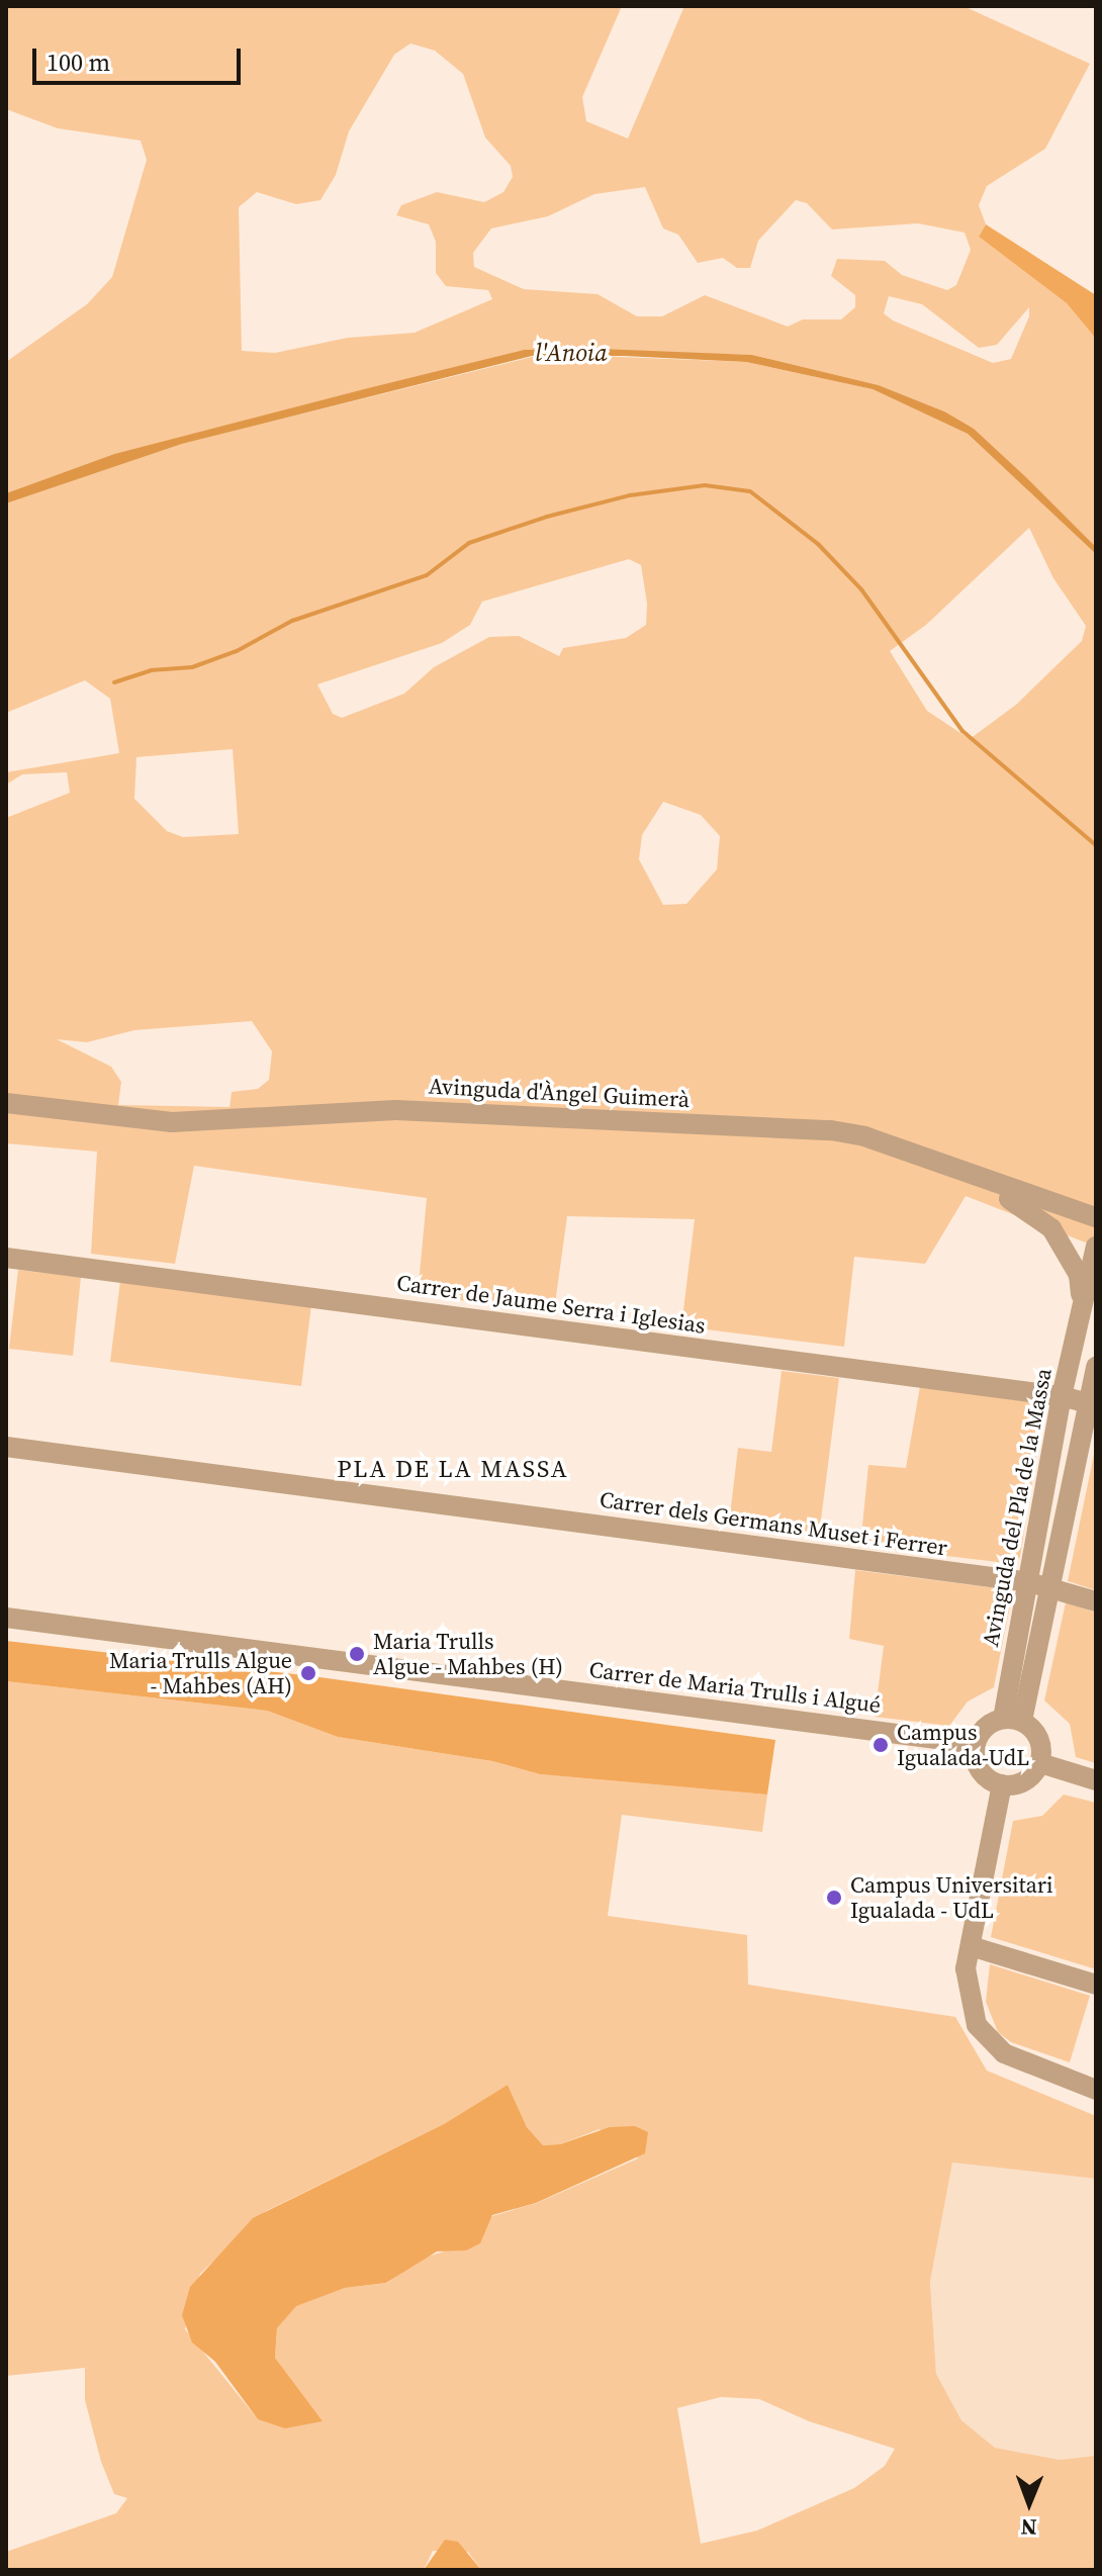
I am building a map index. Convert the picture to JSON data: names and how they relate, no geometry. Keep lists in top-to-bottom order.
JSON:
{
  "streets": {
    "street": [
      "Avinguda d'Àngel Guimerà",
      "Carrer de Jaume Serra i Iglesias",
      "Avinguda del Pla de la Massa",
      "Carrer dels Germans Muset i Ferrer",
      "Carrer de Maria Trulls i Algué"
    ]
  },
  "crossings": [
    ["Avinguda d'Àngel Guimerà", "Avinguda del Pla de la Massa"],
    ["Carrer de Jaume Serra i Iglesias", "Avinguda del Pla de la Massa"],
    ["Avinguda del Pla de la Massa", "Carrer dels Germans Muset i Ferrer"],
    ["Avinguda del Pla de la Massa", "Carrer de Maria Trulls i Algué"]
  ],
  "districts": ["PLA DE LA MASSA"],
  "water": ["l'Anoia"],
  "places": [
    "Maria Trulls Algue - Mahbes (H)",
    "Maria Trulls Algue - Mahbes (AH)",
    "Campus Igualada-UdL",
    "Campus Universitari Igualada - UdL"
  ],
  "scale_bar": "100 m",
  "north": "bottom"
}
